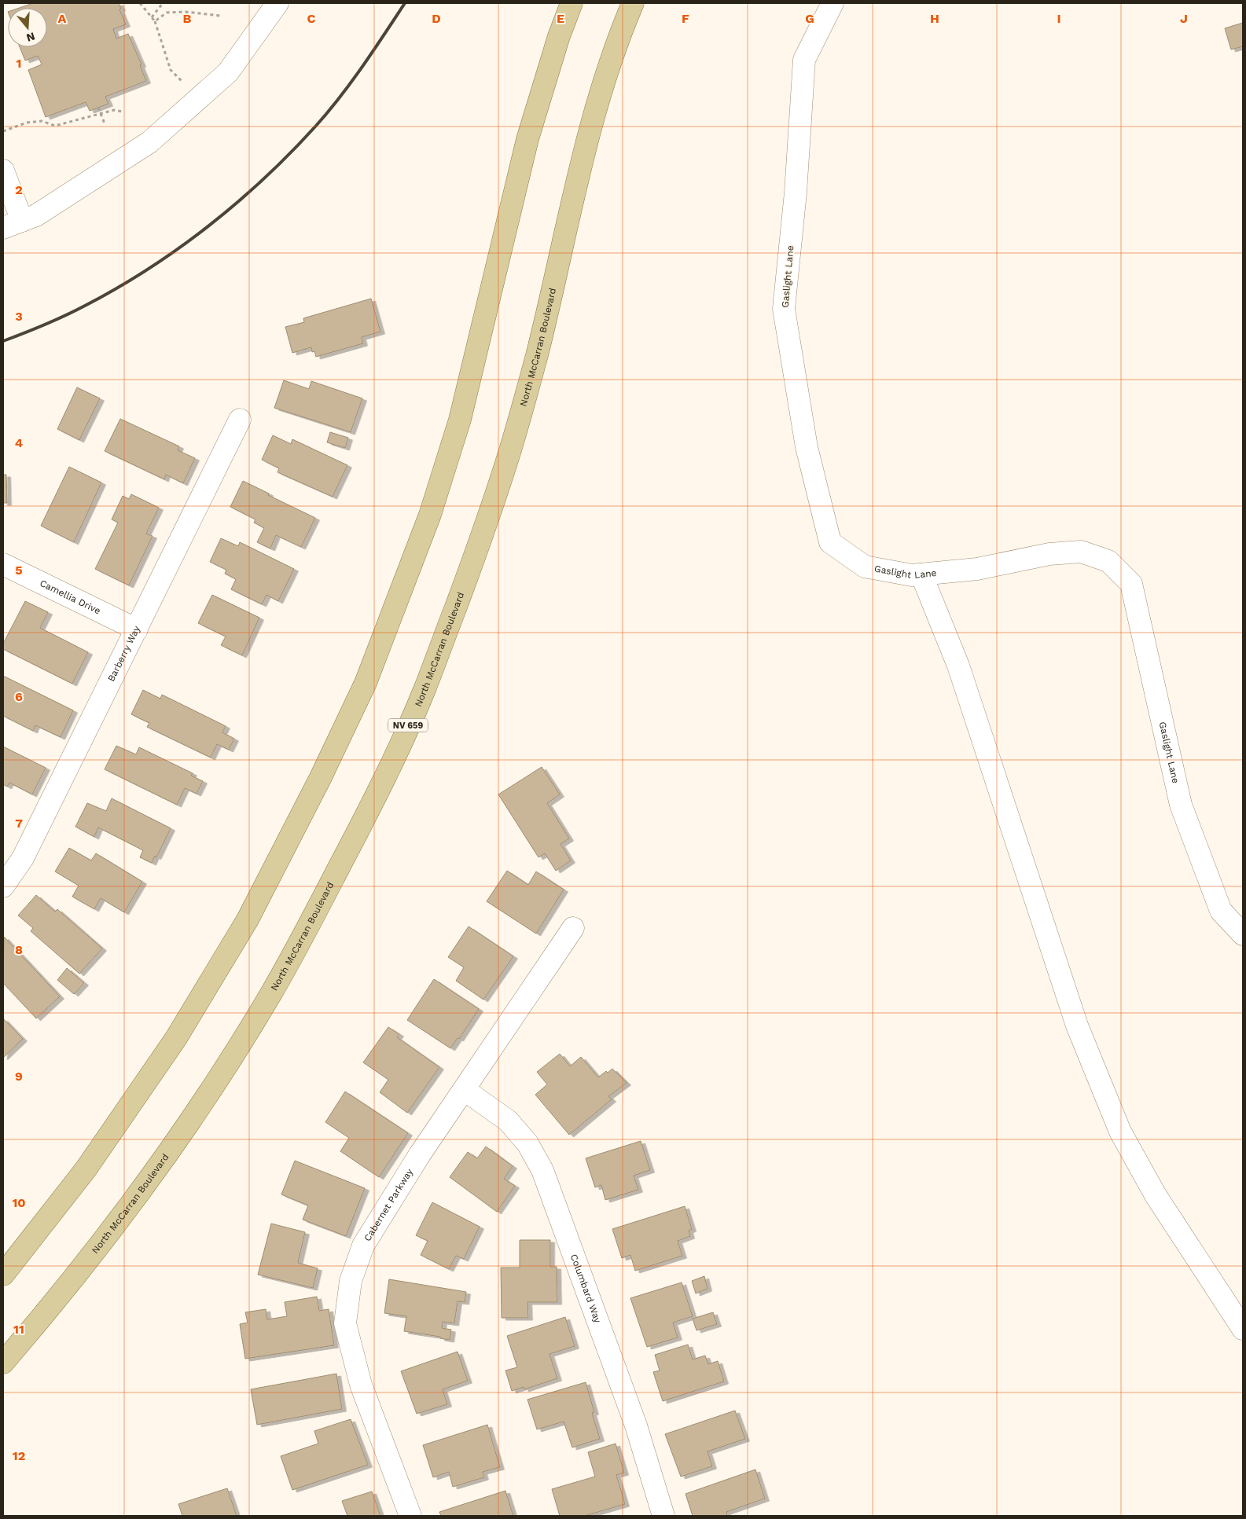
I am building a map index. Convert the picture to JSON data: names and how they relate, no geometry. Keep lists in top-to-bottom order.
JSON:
{
  "streets": {
    "main road": ["North McCarran Boulevard", "NV 659"],
    "street": [
      "Gaslight Lane",
      "Camellia Drive",
      "Barberry Way",
      "Cabernet Parkway",
      "Columbard Way"
    ]
  },
  "crossings": [
    ["Camellia Drive", "Barberry Way"],
    ["Cabernet Parkway", "Columbard Way"]
  ],
  "north": "bottom",
  "grid": {
    "columns": [
      "A",
      "B",
      "C",
      "D",
      "E",
      "F",
      "G",
      "H",
      "I",
      "J"
    ],
    "rows": [
      "1",
      "2",
      "3",
      "4",
      "5",
      "6",
      "7",
      "8",
      "9",
      "10",
      "11",
      "12"
    ]
  }
}
